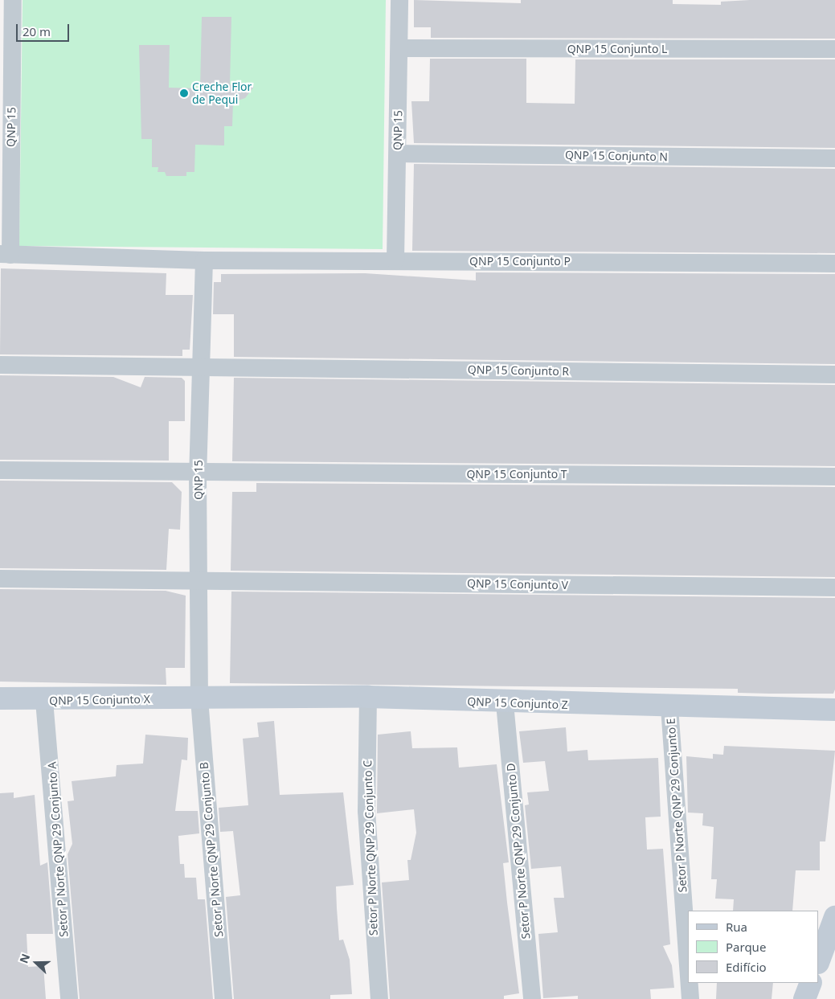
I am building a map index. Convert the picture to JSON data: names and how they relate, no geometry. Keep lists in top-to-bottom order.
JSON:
{
  "streets": {
    "street": [
      "QNP 15 Conjunto L",
      "QNP 15",
      "QNP 15 Conjunto N",
      "QNP 15 Conjunto P",
      "QNP 15 Conjunto R",
      "QNP 15 Conjunto T",
      "QNP 15 Conjunto V",
      "QNP 15 Conjunto X",
      "QNP 15 Conjunto Z",
      "Setor P Norte QNP 29 Conjunto E",
      "Setor P Norte QNP 29 Conjunto C",
      "Setor P Norte QNP 29 Conjunto A",
      "Setor P Norte QNP 29 Conjunto B",
      "Setor P Norte QNP 29 Conjunto D"
    ]
  },
  "crossings": [
    ["QNP 15 Conjunto L", "QNP 15"],
    ["QNP 15", "QNP 15 Conjunto N"],
    ["QNP 15", "QNP 15 Conjunto P"],
    ["QNP 15", "QNP 15 Conjunto R"],
    ["QNP 15", "QNP 15 Conjunto T"],
    ["QNP 15", "QNP 15 Conjunto V"],
    ["QNP 15", "QNP 15 Conjunto X"],
    ["QNP 15", "QNP 15 Conjunto Z"],
    ["QNP 15", "Setor P Norte QNP 29 Conjunto B"],
    ["QNP 15 Conjunto X", "QNP 15 Conjunto Z"],
    ["QNP 15 Conjunto X", "Setor P Norte QNP 29 Conjunto A"],
    ["QNP 15 Conjunto X", "Setor P Norte QNP 29 Conjunto B"],
    ["QNP 15 Conjunto Z", "Setor P Norte QNP 29 Conjunto E"],
    ["QNP 15 Conjunto Z", "Setor P Norte QNP 29 Conjunto C"],
    ["QNP 15 Conjunto Z", "Setor P Norte QNP 29 Conjunto B"],
    ["QNP 15 Conjunto Z", "Setor P Norte QNP 29 Conjunto D"]
  ],
  "places": ["Creche Flor de Pequi"],
  "legend": ["Rua", "Parque", "Edifício"],
  "scale_bar": "20 m",
  "north": "left"
}
